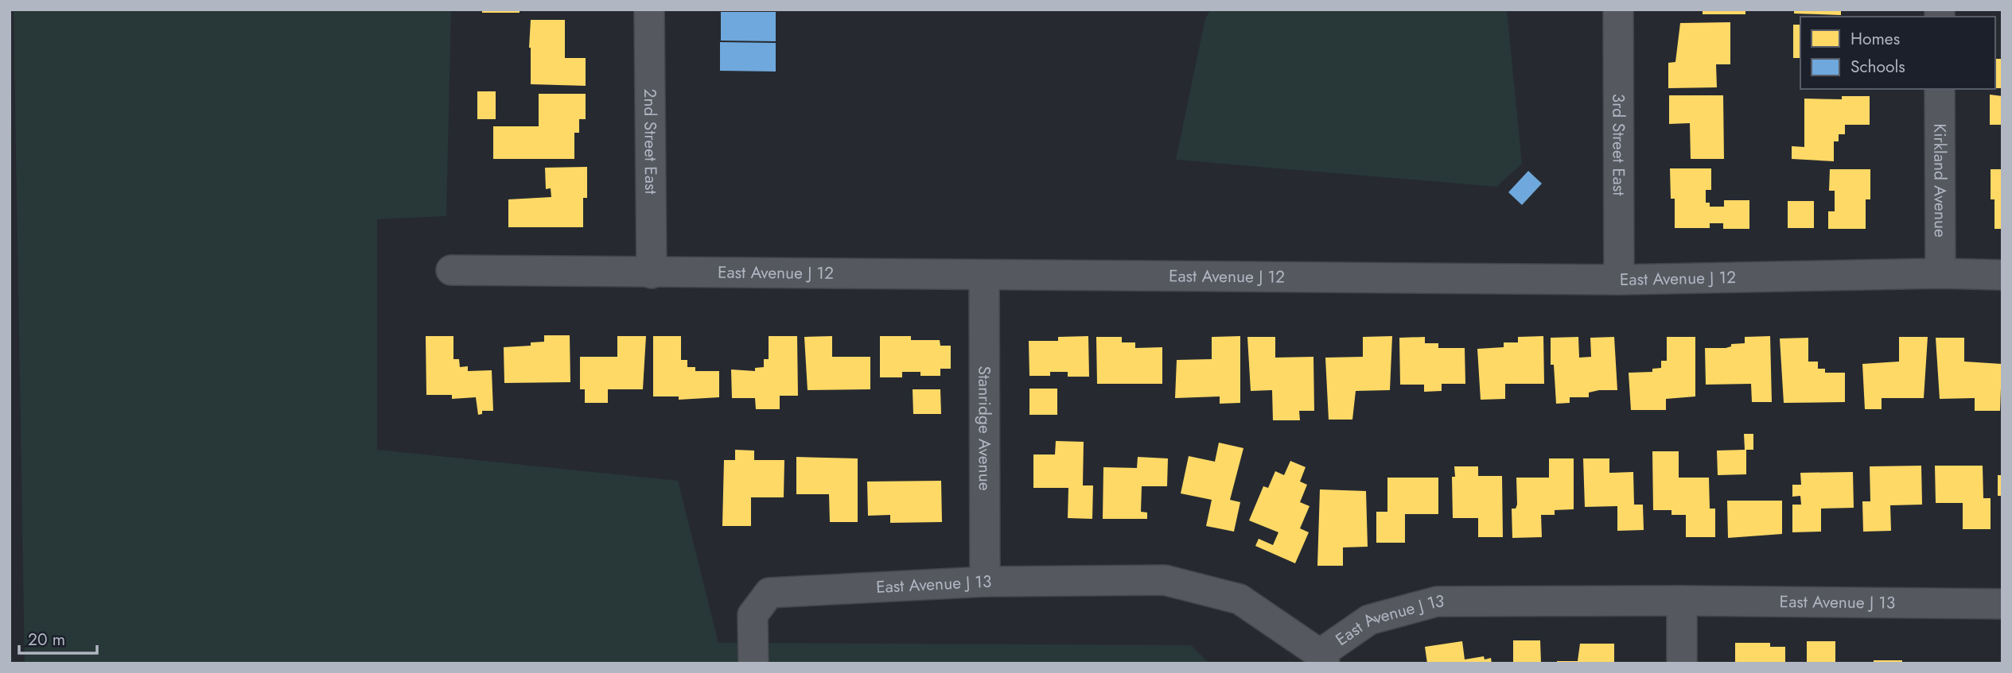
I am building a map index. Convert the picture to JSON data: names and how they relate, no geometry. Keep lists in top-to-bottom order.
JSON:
{
  "streets": {
    "street": [
      "2nd Street East",
      "3rd Street East",
      "Kirkland Avenue",
      "East Avenue J 12",
      "Stanridge Avenue",
      "East Avenue J 13"
    ]
  },
  "crossings": [
    ["2nd Street East", "East Avenue J 12"],
    ["3rd Street East", "East Avenue J 12"],
    ["Kirkland Avenue", "East Avenue J 12"],
    ["East Avenue J 12", "Stanridge Avenue"],
    ["Stanridge Avenue", "East Avenue J 13"]
  ],
  "legend": ["Homes", "Schools"],
  "scale_bar": "20 m"
}
